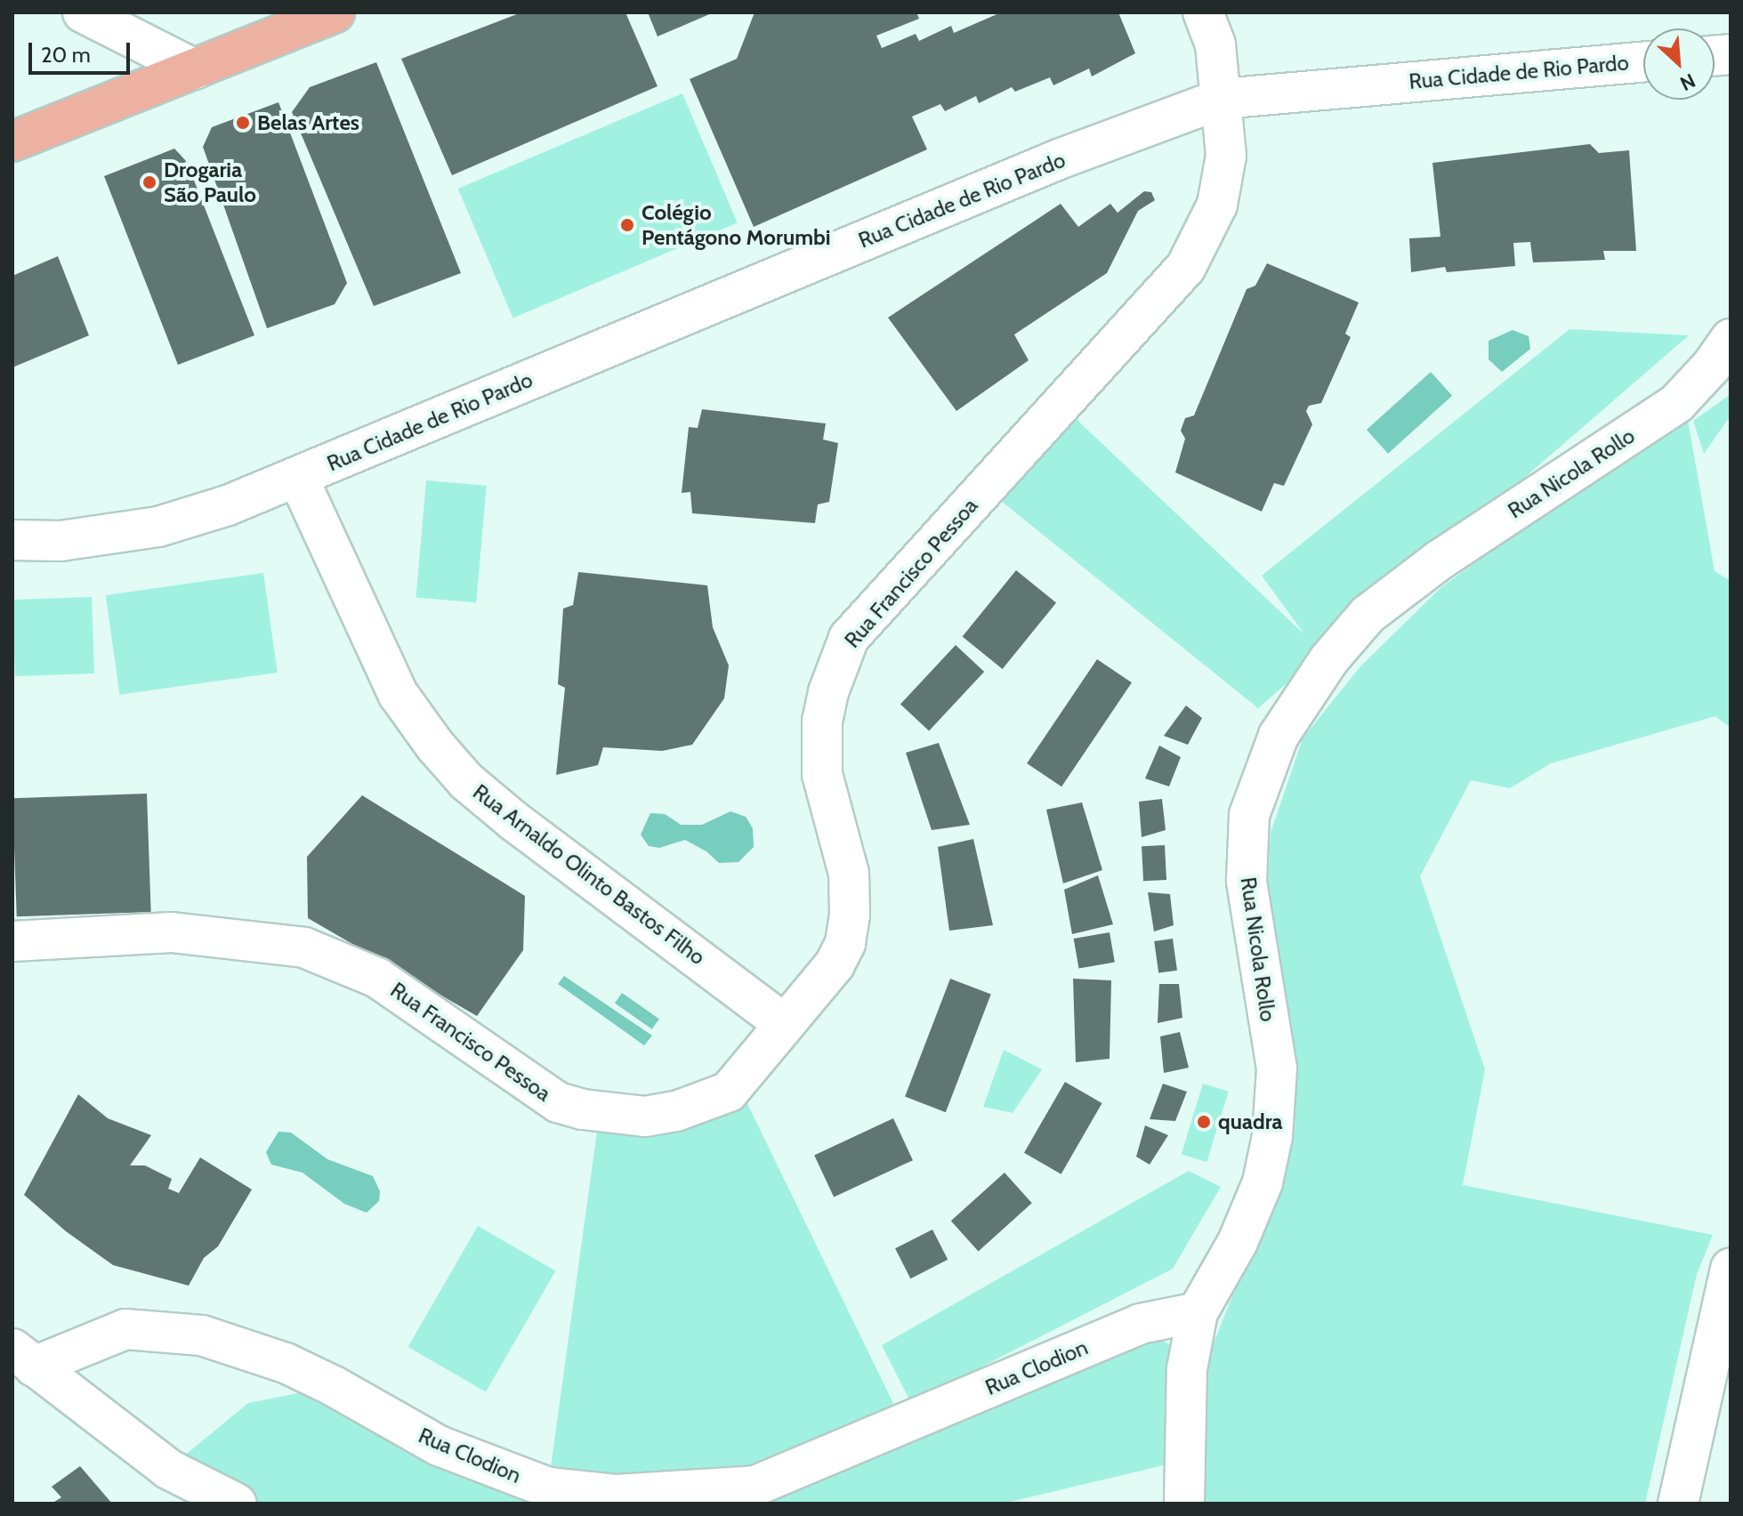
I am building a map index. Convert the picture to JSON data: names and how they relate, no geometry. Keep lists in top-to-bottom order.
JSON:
{
  "streets": {
    "street": [
      "Rua Cidade de Rio Pardo",
      "Rua Nicola Rollo",
      "Rua Francisco Pessoa",
      "Rua Arnaldo Olinto Bastos Filho",
      "Rua Clodion"
    ]
  },
  "crossings": [
    ["Rua Cidade de Rio Pardo", "Rua Francisco Pessoa"],
    ["Rua Cidade de Rio Pardo", "Rua Arnaldo Olinto Bastos Filho"],
    ["Rua Nicola Rollo", "Rua Clodion"],
    ["Rua Francisco Pessoa", "Rua Arnaldo Olinto Bastos Filho"]
  ],
  "places": [
    "Belas Artes",
    "Drogaria São Paulo",
    "Colégio Pentágono Morumbi",
    "quadra"
  ],
  "scale_bar": "20 m",
  "north": "bottom right"
}
